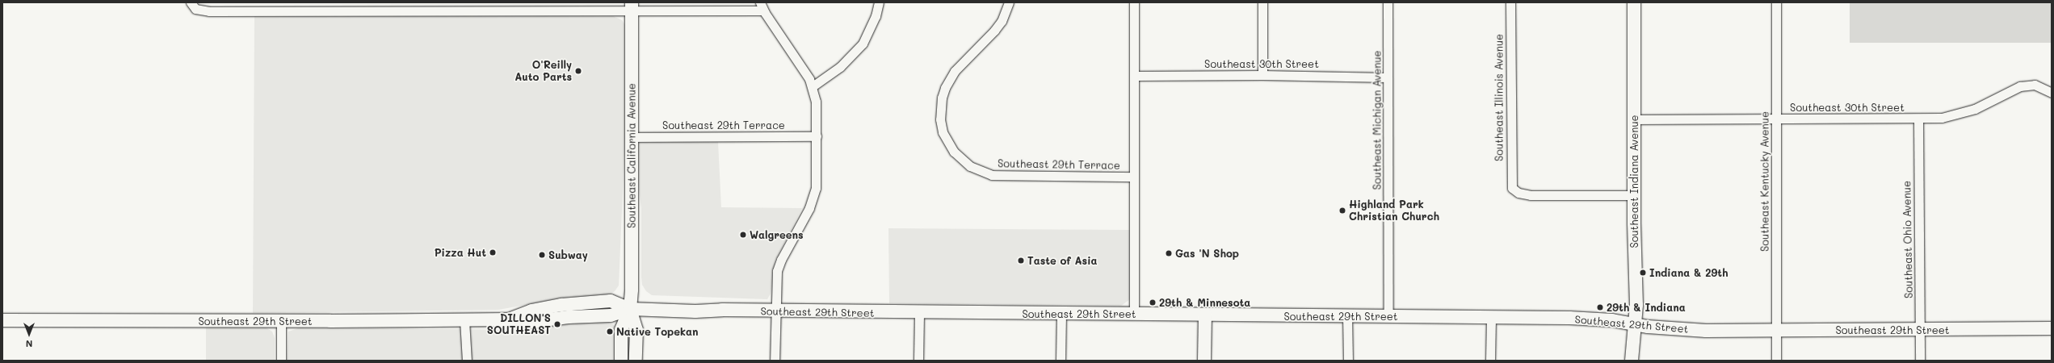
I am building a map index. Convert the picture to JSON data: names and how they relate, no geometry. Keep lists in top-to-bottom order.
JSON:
{
  "streets": {
    "main road": ["Southeast California Avenue", "Southeast Indiana Avenue", "Southeast 29th Street"],
    "street": [
      "Southeast 30th Street",
      "Southeast Illinois Avenue",
      "Southeast Michigan Avenue",
      "Southeast 29th Terrace",
      "Southeast Kentucky Avenue",
      "Southeast Ohio Avenue"
    ]
  },
  "crossings": [
    ["Southeast 30th Street", "Southeast Michigan Avenue"],
    ["Southeast 30th Street", "Southeast Indiana Avenue"],
    ["Southeast 30th Street", "Southeast Kentucky Avenue"],
    ["Southeast 30th Street", "Southeast Ohio Avenue"],
    ["Southeast Illinois Avenue", "Southeast Indiana Avenue"],
    ["Southeast Michigan Avenue", "Southeast 29th Street"],
    ["Southeast 29th Terrace", "Southeast California Avenue"],
    ["Southeast California Avenue", "Southeast 29th Street"],
    ["Southeast Indiana Avenue", "Southeast 29th Street"],
    ["Southeast Kentucky Avenue", "Southeast 29th Street"],
    ["Southeast Ohio Avenue", "Southeast 29th Street"]
  ],
  "places": [
    "O'Reilly Auto Parts",
    "Highland Park Christian Church",
    "Walgreens",
    "Pizza Hut",
    "Gas 'N Shop",
    "Subway",
    "Taste of Asia",
    "Indiana & 29th",
    "29th & Minnesota",
    "29th & Indiana",
    "DILLON'S SOUTHEAST",
    "Native Topekan"
  ],
  "north": "bottom"
}
